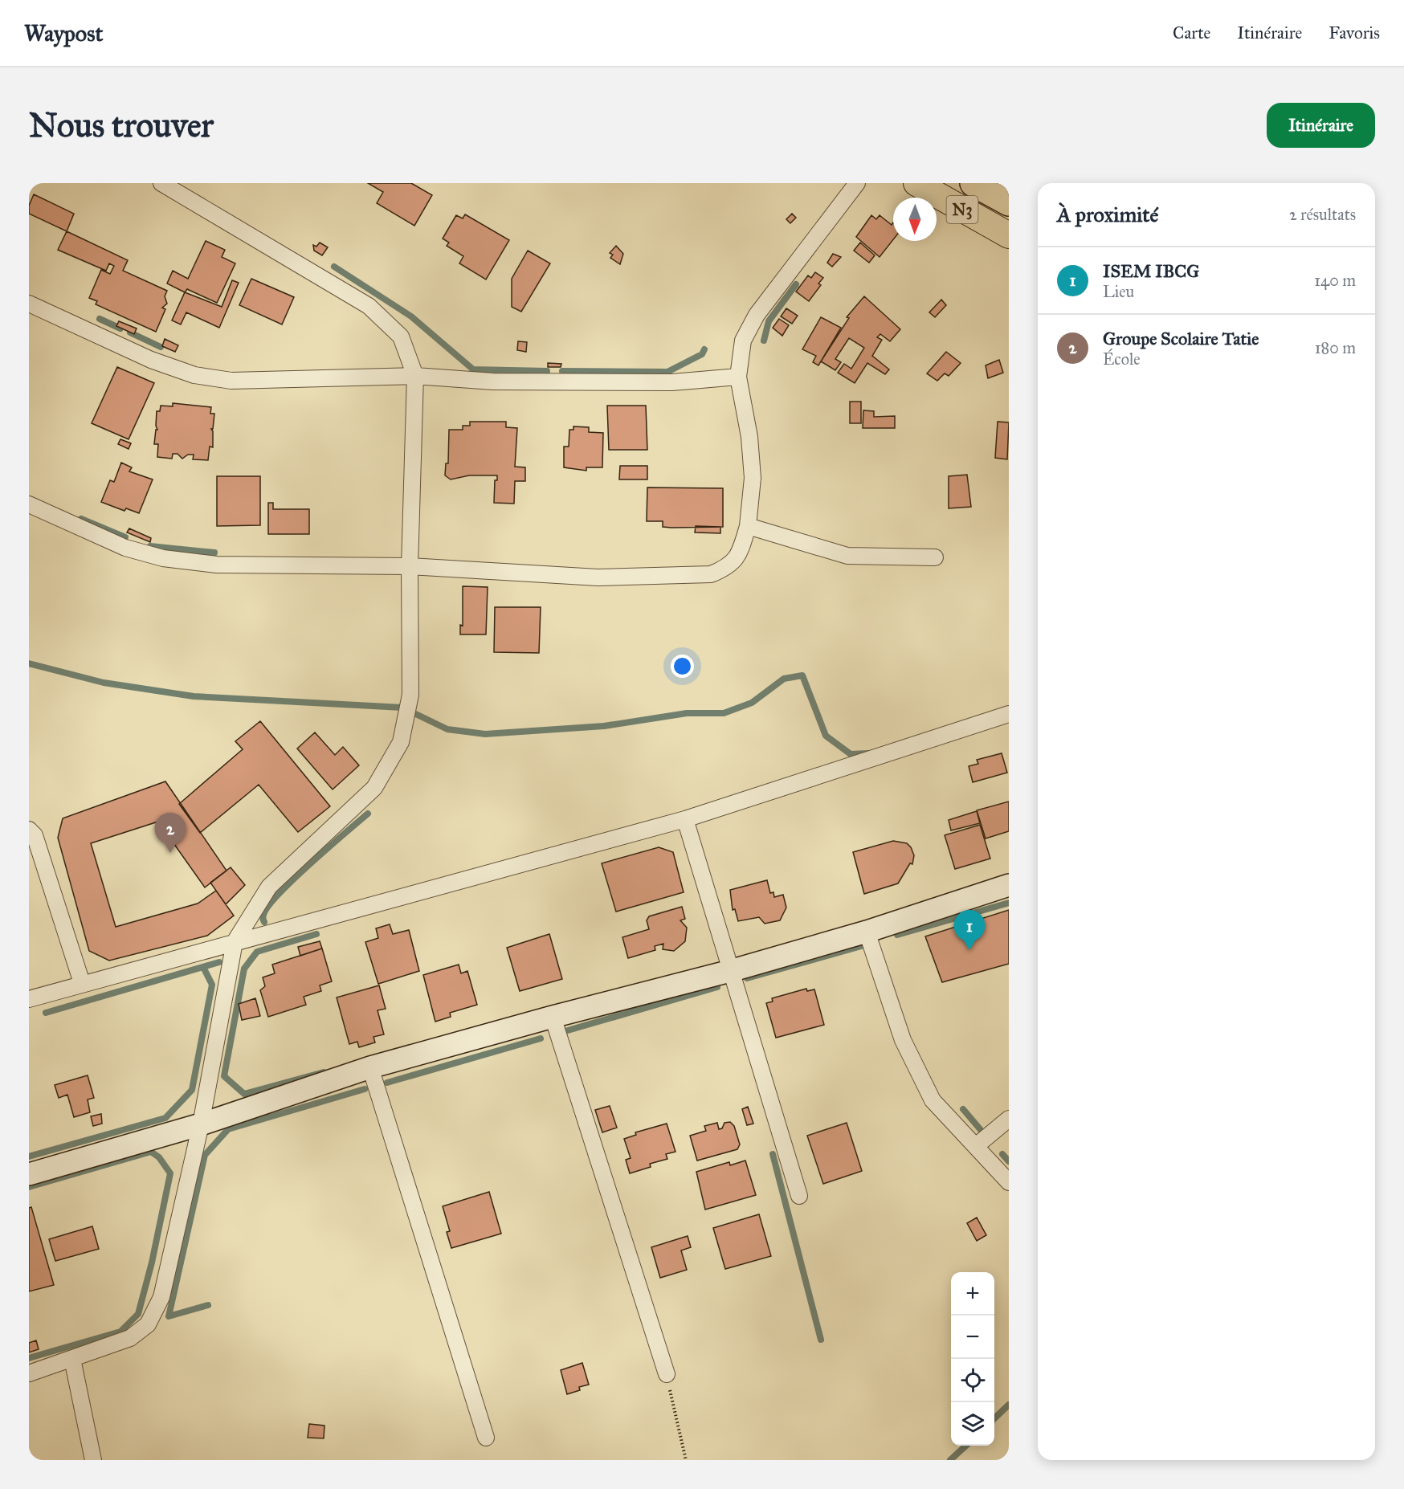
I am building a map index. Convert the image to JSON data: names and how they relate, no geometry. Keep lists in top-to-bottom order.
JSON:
{
  "streets": {
    "highway": ["N3"]
  },
  "north": "bottom",
  "page": {
    "header": "Waypost",
    "nav": ["Carte", "Itinéraire", "Favoris"],
    "buttons": "Itinéraire",
    "title": "Nous trouver",
    "heading": ["À proximité", "2 résultats"],
    "list": [
      {
        "mark": "1",
        "name": "ISEM IBCG",
        "note": "Lieu",
        "value": "140 m"
      },
      {
        "mark": "2",
        "name": "Groupe Scolaire Tatie",
        "note": "École",
        "value": "180 m"
      }
    ],
    "pins": ["2", "1"],
    "map_buttons": ["+", "−"]
  }
}
